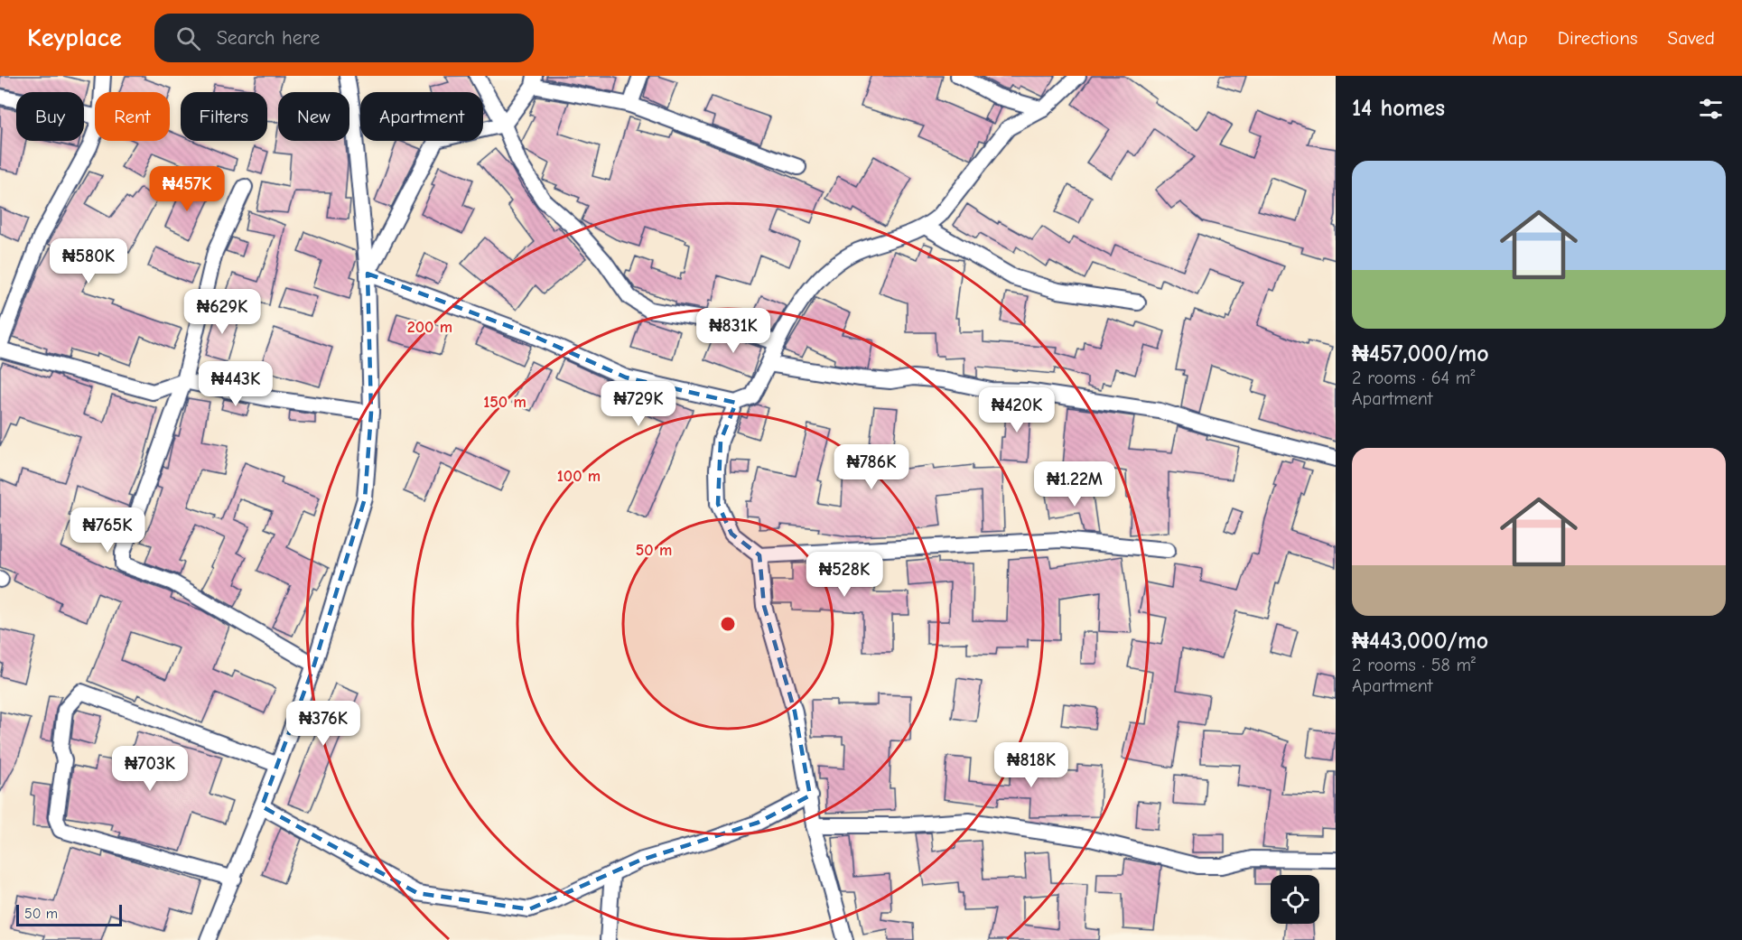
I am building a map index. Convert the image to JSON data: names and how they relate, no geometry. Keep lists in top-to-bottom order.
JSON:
{
  "scale_bar": "50 m",
  "page": {
    "header": "Keyplace",
    "search": "Search here",
    "nav": ["Map", "Directions", "Saved"],
    "heading": "14 homes",
    "chip": [
      "Buy",
      "Rent",
      "Filters",
      "New",
      "Apartment"
    ],
    "list": [
      {
        "name": "₦457,000/mo",
        "note": "2 rooms · 64 m² · Apartment"
      },
      {
        "name": "₦443,000/mo",
        "note": "2 rooms · 58 m² · Apartment"
      }
    ],
    "price": [
      "₦457K",
      "₦580K",
      "₦629K",
      "₦831K",
      "₦443K",
      "₦729K",
      "₦420K",
      "₦786K",
      "₦1.22M",
      "₦765K",
      "₦528K",
      "₦376K",
      "₦818K",
      "₦703K"
    ],
    "scale": "50 m"
  },
  "rings": [
    "200 m",
    "150 m",
    "100 m",
    "50 m"
  ]
}
